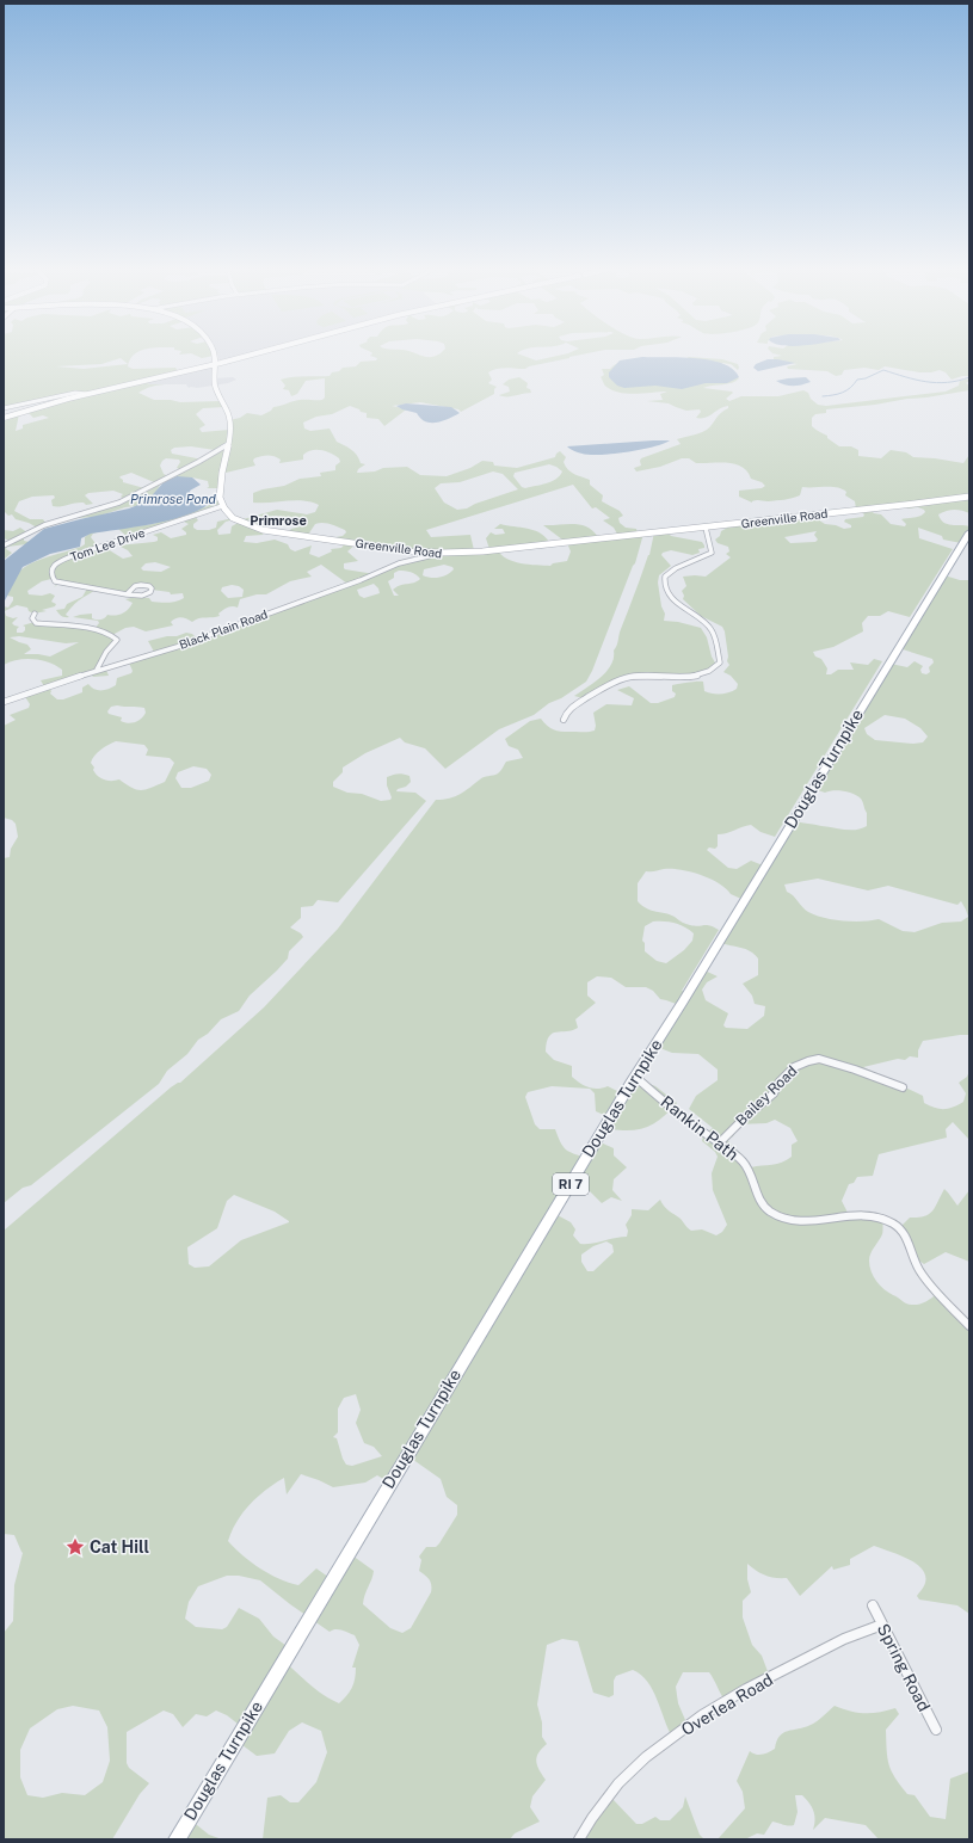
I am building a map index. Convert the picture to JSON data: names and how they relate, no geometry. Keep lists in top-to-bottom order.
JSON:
{
  "streets": {
    "main road": ["Greenville Road", "Douglas Turnpike", "RI 7"],
    "street": [
      "Tom Lee Drive",
      "Black Plain Road",
      "Bailey Road",
      "Rankin Path",
      "Spring Road",
      "Overlea Road"
    ]
  },
  "crossings": [
    ["Greenville Road", "Tom Lee Drive"],
    ["Greenville Road", "Black Plain Road"],
    ["Douglas Turnpike", "Rankin Path"],
    ["Bailey Road", "Rankin Path"],
    ["Spring Road", "Overlea Road"]
  ],
  "districts": ["Primrose"],
  "water": ["Primrose Pond"],
  "places": {
    "place": ["Cat Hill"]
  }
}
